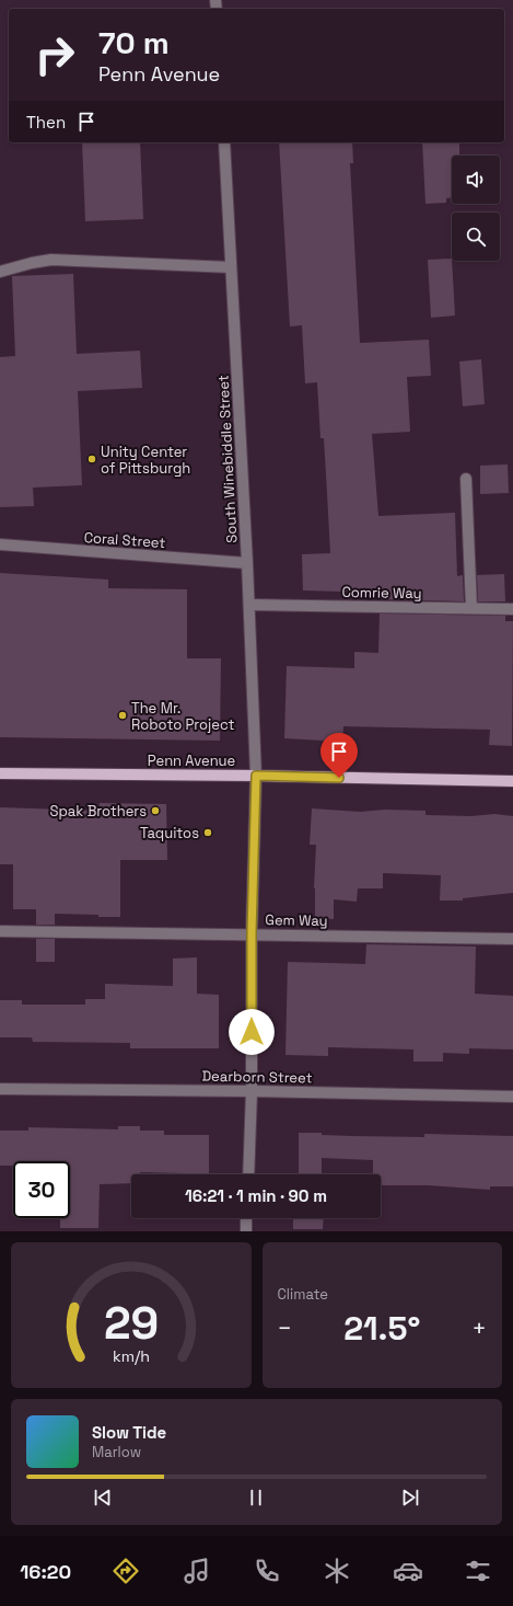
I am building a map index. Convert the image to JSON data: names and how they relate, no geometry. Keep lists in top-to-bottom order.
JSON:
{
  "streets": {
    "main road": ["Penn Avenue"],
    "street": [
      "South Winebiddle Street",
      "Coral Street",
      "Comrie Way",
      "Gem Way",
      "Dearborn Street"
    ]
  },
  "crossings": [
    ["South Winebiddle Street", "Coral Street"],
    ["South Winebiddle Street", "Comrie Way"],
    ["South Winebiddle Street", "Penn Avenue"],
    ["South Winebiddle Street", "Gem Way"],
    ["South Winebiddle Street", "Dearborn Street"]
  ],
  "places": [
    "Unity Center of Pittsburgh",
    "The Mr. Roboto Project",
    "Spak Brothers",
    "Taquitos"
  ],
  "page": {
    "turn": ["70 m", "Penn Avenue"],
    "then": "Then",
    "limit": "30",
    "trip": "16:21 · 1 min · 90 m",
    "tile": "Climate",
    "heat": ["−", "21.5°", "+"],
    "song": ["Slow Tide", "Marlow"],
    "tabs": "16:20",
    "gauge": ["29", "km/h"]
  }
}
